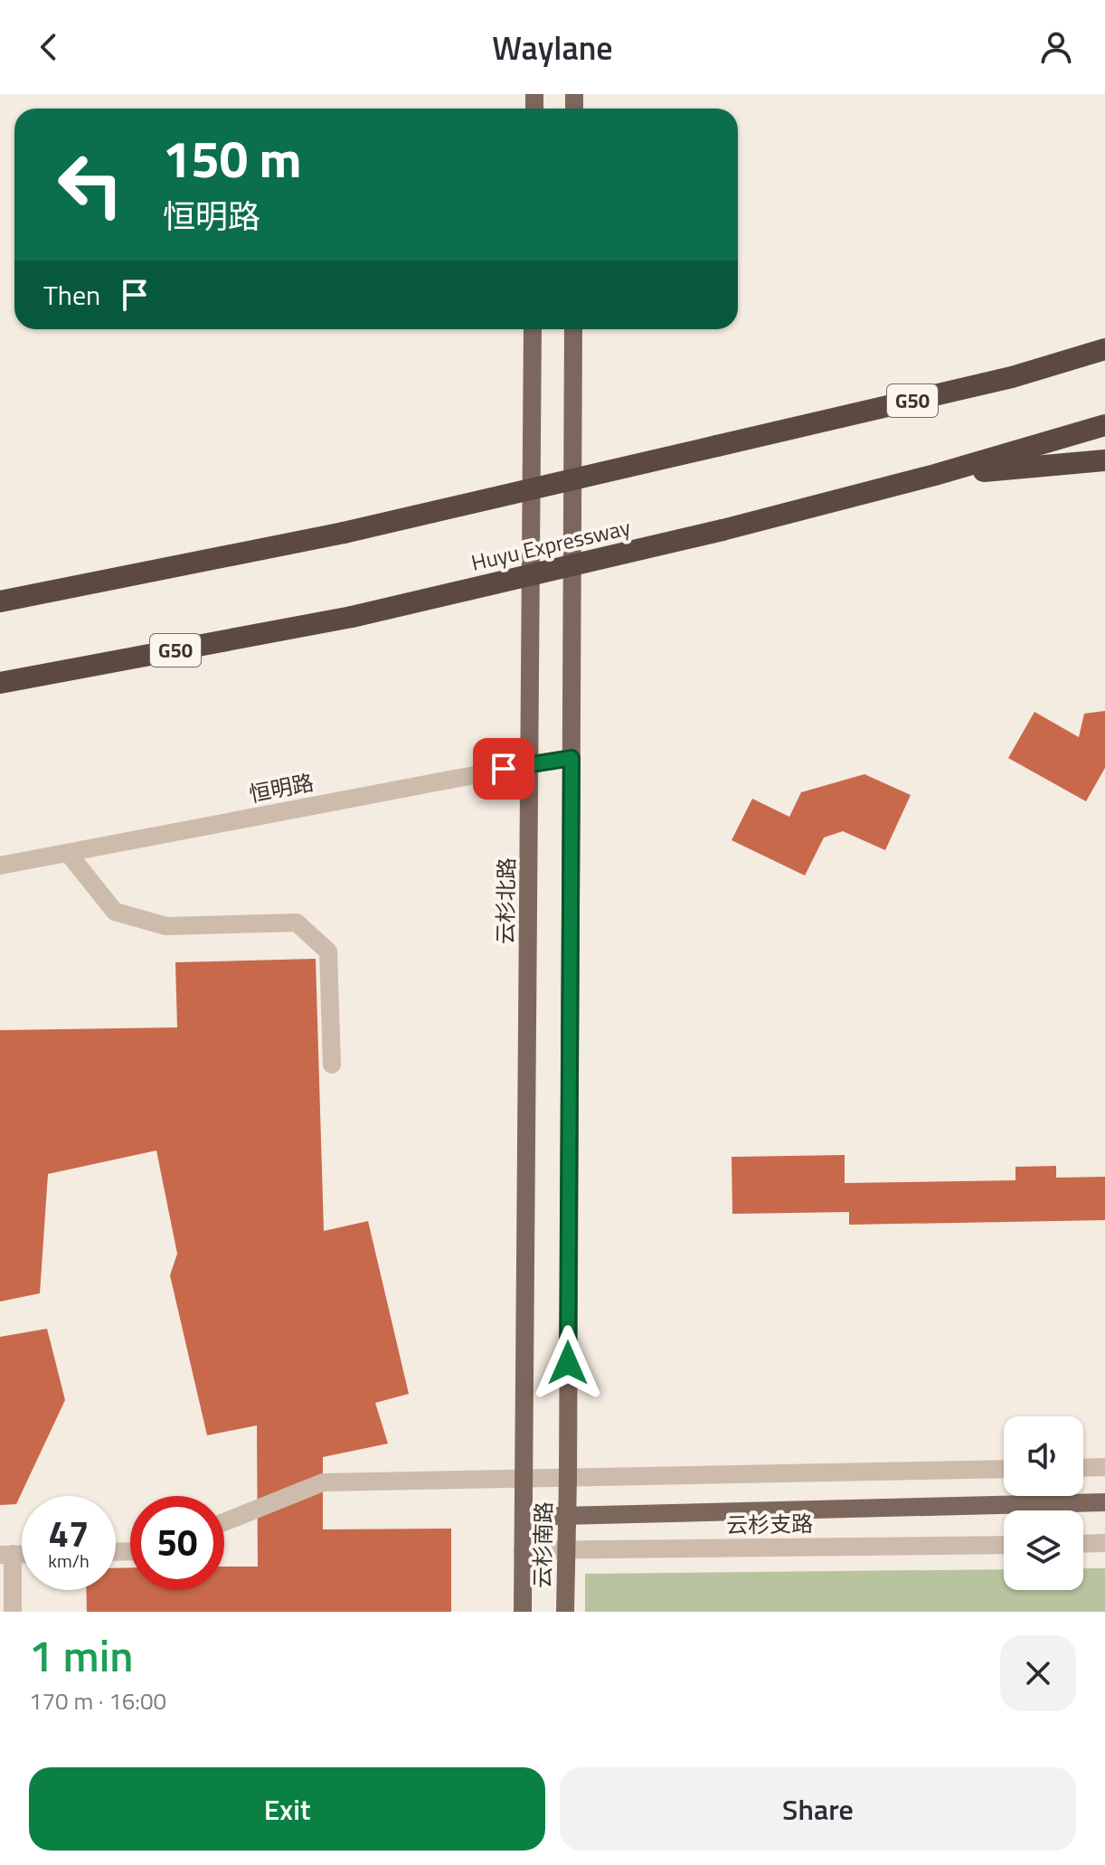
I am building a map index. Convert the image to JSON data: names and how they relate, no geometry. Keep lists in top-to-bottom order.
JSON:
{
  "streets": {
    "highway": ["G50", "Huyu Expressway"],
    "main road": ["云杉北路", "云杉南路"],
    "street": ["恒明路", "云杉支路"]
  },
  "crossings": [
    ["恒明路", "云杉北路"],
    ["云杉北路", "云杉南路"],
    ["云杉支路", "云杉南路"]
  ],
  "page": {
    "header": "Waylane",
    "turn": ["150 m", "恒明路"],
    "then": "Then",
    "speed": "47 km/h",
    "limit": "50",
    "heading": ["1 min", "170 m · 16:00"],
    "buttons": ["Exit", "Share"]
  }
}
